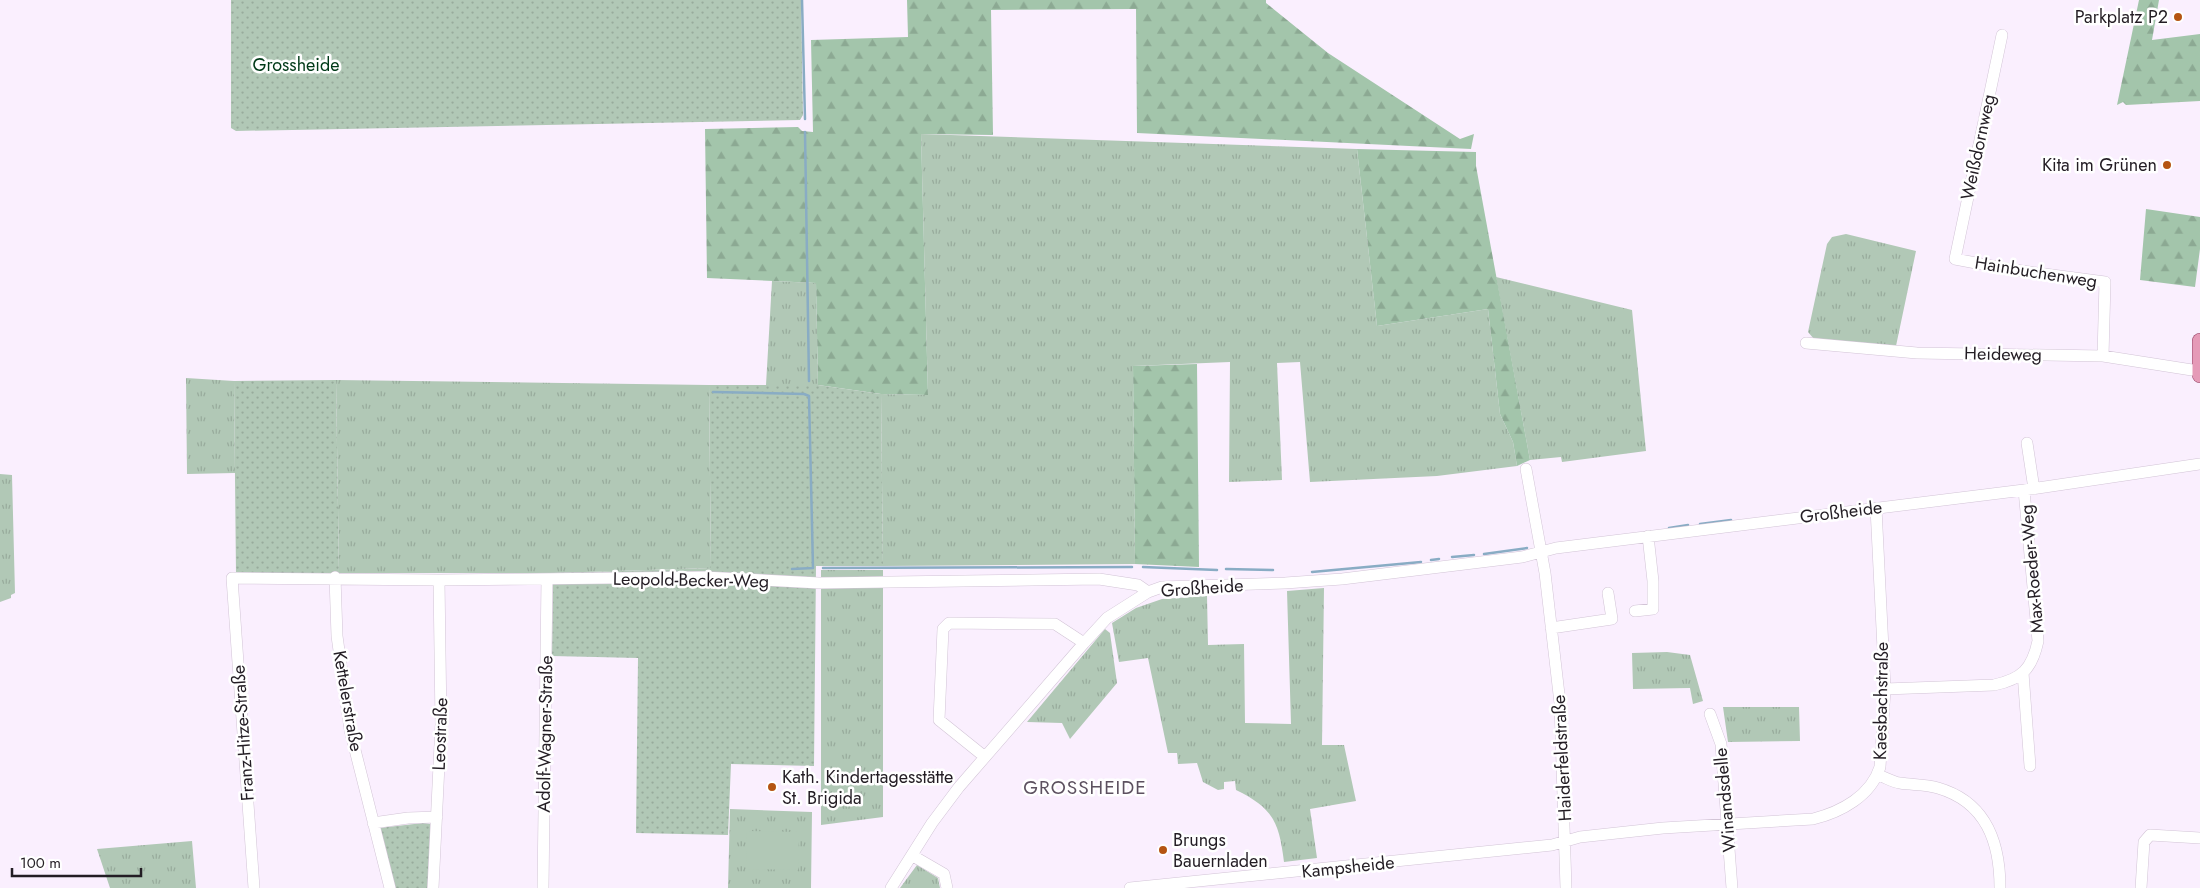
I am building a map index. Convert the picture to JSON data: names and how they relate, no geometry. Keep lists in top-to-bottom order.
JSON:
{
  "streets": {
    "street": [
      "Weißdornweg",
      "Hainbuchenweg",
      "Heideweg",
      "Großheide",
      "Max-Roeder-Weg",
      "Leopold-Becker-Weg",
      "Kettelerstraße",
      "Kaesbachstraße",
      "Franz-Hitze-Straße",
      "Leostraße",
      "Adolf-Wagner-Straße",
      "Haiderfeldstraße",
      "Winandsdelle",
      "Kampsheide"
    ]
  },
  "crossings": [
    ["Weißdornweg", "Hainbuchenweg"],
    ["Hainbuchenweg", "Heideweg"],
    ["Großheide", "Max-Roeder-Weg"],
    ["Großheide", "Leopold-Becker-Weg"],
    ["Großheide", "Kaesbachstraße"],
    ["Großheide", "Haiderfeldstraße"],
    ["Leopold-Becker-Weg", "Kettelerstraße"],
    ["Leopold-Becker-Weg", "Franz-Hitze-Straße"],
    ["Leopold-Becker-Weg", "Leostraße"],
    ["Leopold-Becker-Weg", "Adolf-Wagner-Straße"],
    ["Kaesbachstraße", "Haiderfeldstraße"],
    ["Kaesbachstraße", "Winandsdelle"],
    ["Kaesbachstraße", "Kampsheide"],
    ["Haiderfeldstraße", "Kampsheide"]
  ],
  "districts": ["GROSSHEIDE"],
  "parks": ["Grossheide"],
  "places": [
    "Parkplatz P2",
    "Kita im Grünen",
    "Kath. Kindertagesstätte St. Brigida",
    "Brungs Bauernladen"
  ],
  "scale_bar": "100 m"
}
